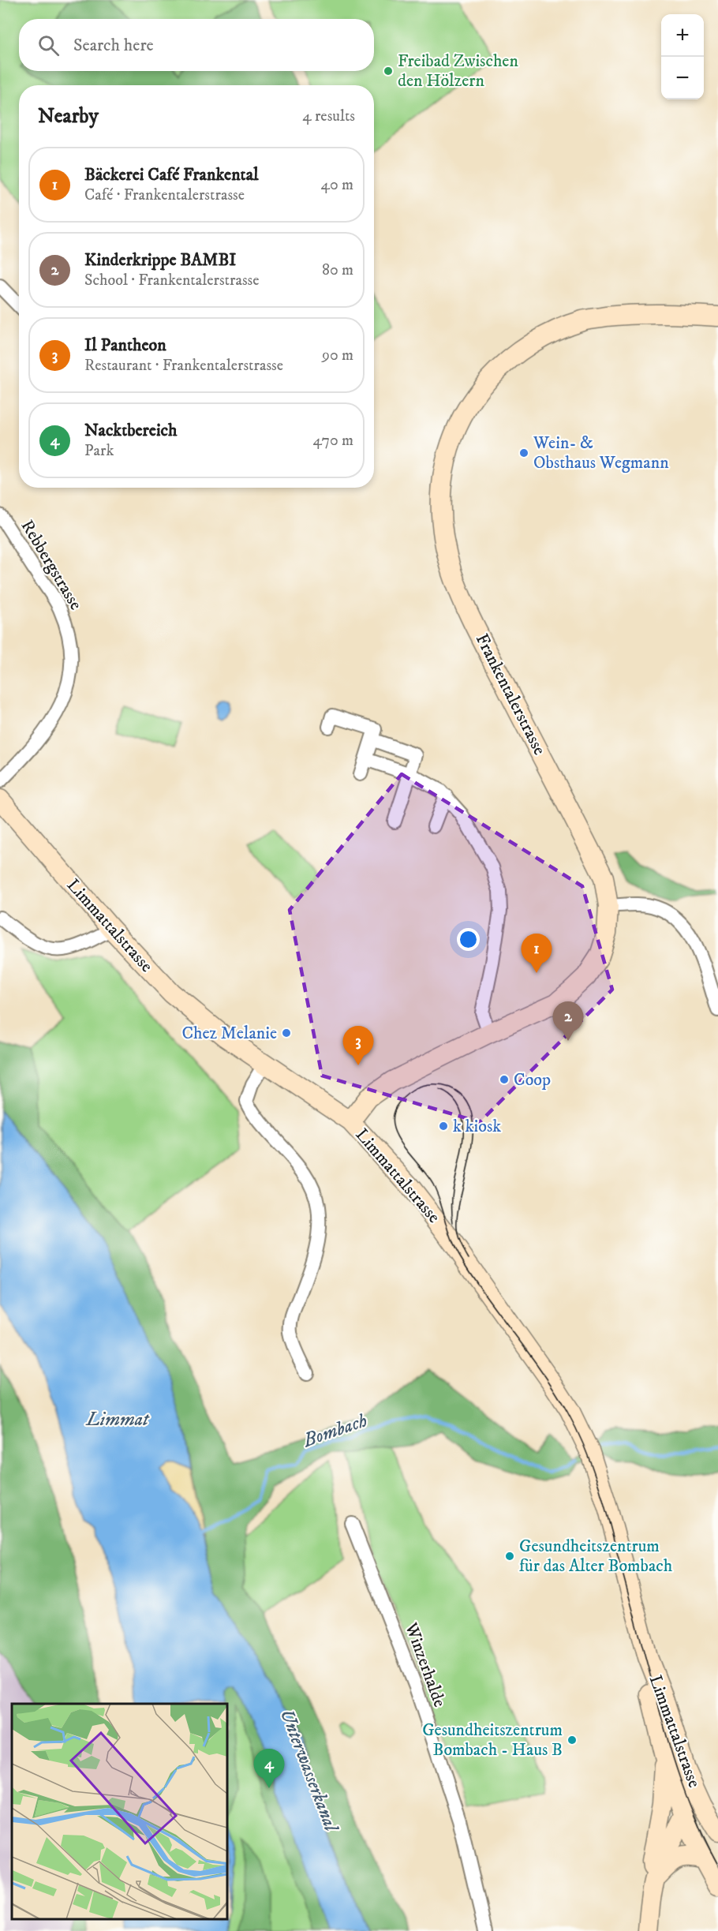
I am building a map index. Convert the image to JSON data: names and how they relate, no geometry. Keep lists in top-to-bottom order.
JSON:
{
  "streets": {
    "main road": ["Frankentalerstrasse", "Limmattalstrasse"],
    "street": ["Rebbergstrasse", "Winzerhalde"]
  },
  "crossings": [
    ["Frankentalerstrasse", "Limmattalstrasse"]
  ],
  "water": ["Limmat", "Bombach", "Unterwasserkanal"],
  "places": [
    "Freibad Zwischen den Hölzern",
    "Wein- & Obsthaus Wegmann",
    "Chez Melanie",
    "Coop",
    "k kiosk",
    "Gesundheitszentrum für das Alter Bombach",
    "Gesundheitszentrum Bombach - Haus B"
  ],
  "page": {
    "map_buttons": ["+", "−"],
    "search": "Search here",
    "heading": ["Nearby", "4 results"],
    "list": [
      {
        "mark": "1",
        "name": "Bäckerei Café Frankental",
        "note": "Café · Frankentalerstrasse",
        "value": "40 m"
      },
      {
        "mark": "2",
        "name": "Kinderkrippe BAMBI",
        "note": "School · Frankentalerstrasse",
        "value": "80 m"
      },
      {
        "mark": "3",
        "name": "Il Pantheon",
        "note": "Restaurant · Frankentalerstrasse",
        "value": "90 m"
      },
      {
        "mark": "4",
        "name": "Nacktbereich",
        "note": "Park",
        "value": "470 m"
      }
    ],
    "pins": [
      "1",
      "2",
      "3",
      "4"
    ]
  }
}
